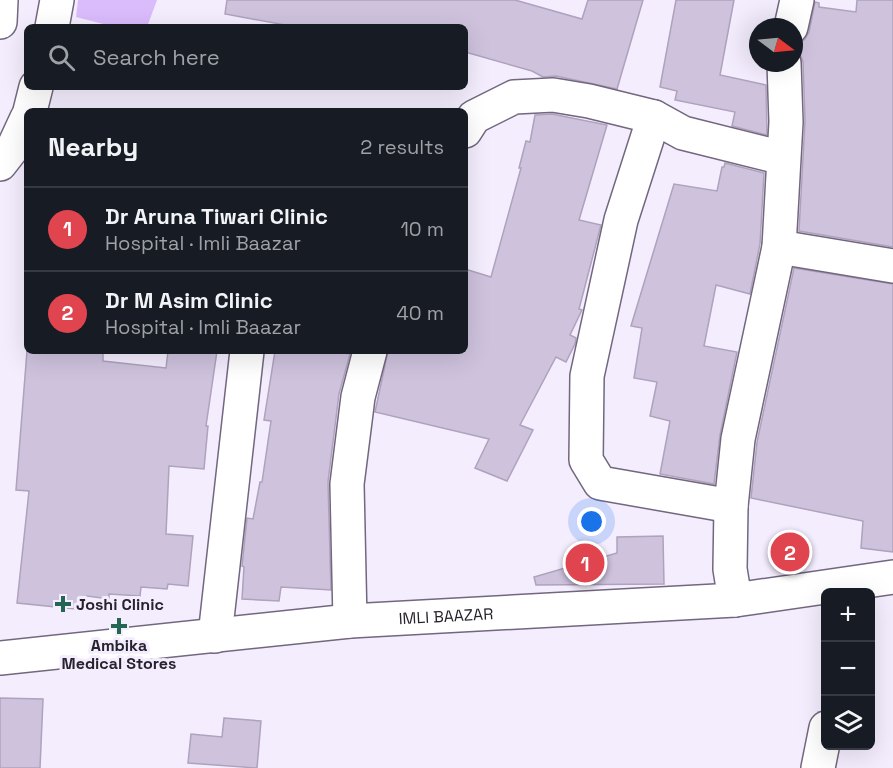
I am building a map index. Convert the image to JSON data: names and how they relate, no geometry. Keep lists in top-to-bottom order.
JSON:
{
  "streets": {
    "street": ["IMLI BAAZAR"]
  },
  "places": {
    "health": ["Joshi Clinic", "Ambika Medical Stores"]
  },
  "north": "right",
  "page": {
    "search": "Search here",
    "heading": ["Nearby", "2 results"],
    "list": [
      {
        "mark": "1",
        "name": "Dr Aruna Tiwari Clinic",
        "note": "Hospital · Imli Baazar",
        "value": "10 m"
      },
      {
        "mark": "2",
        "name": "Dr M Asim Clinic",
        "note": "Hospital · Imli Baazar",
        "value": "40 m"
      }
    ],
    "pins": ["2", "1"],
    "map_buttons": ["+", "−"]
  }
}
